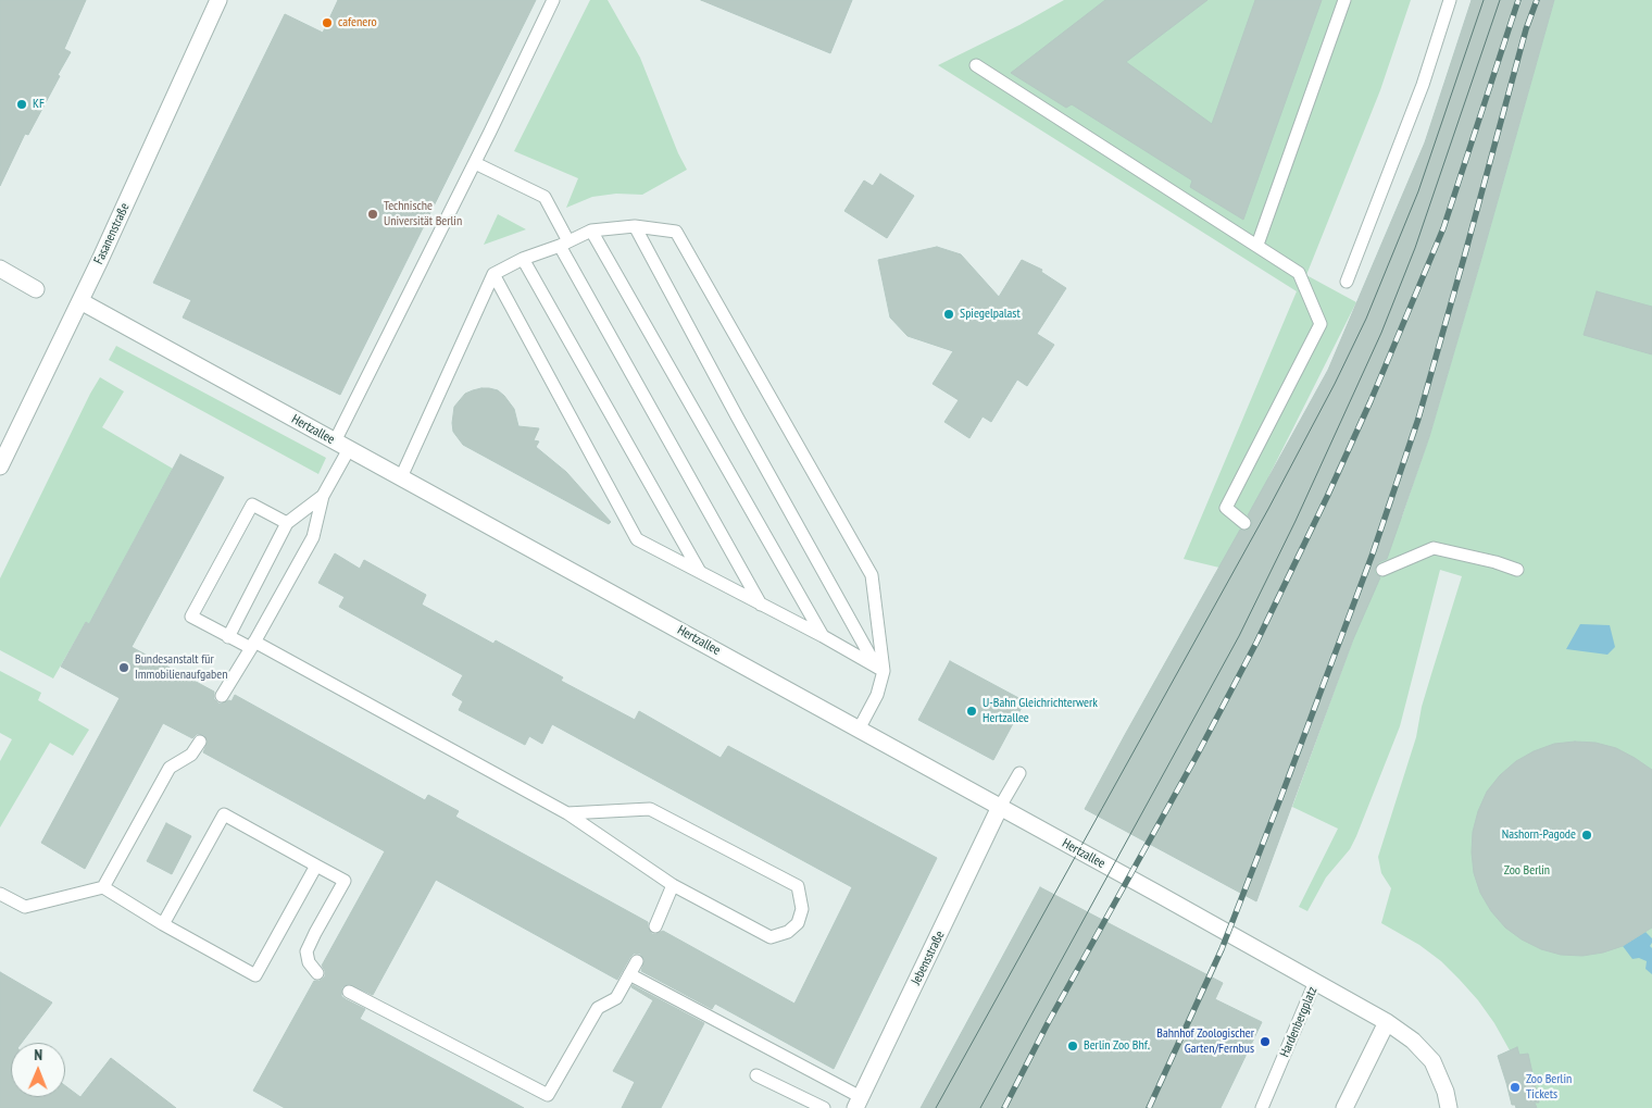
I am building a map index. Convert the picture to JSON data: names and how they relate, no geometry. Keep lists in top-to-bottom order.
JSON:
{
  "streets": {
    "street": [
      "Fasanenstraße",
      "Hertzallee",
      "Jebensstraße",
      "Hardenbergplatz"
    ]
  },
  "crossings": [
    ["Fasanenstraße", "Hertzallee"],
    ["Hertzallee", "Jebensstraße"],
    ["Hertzallee", "Hardenbergplatz"]
  ],
  "parks": ["Zoo Berlin"],
  "places": [
    "cafenero",
    "KF",
    "Technische Universität Berlin",
    "Spiegelpalast",
    "Bundesanstalt für Immobilienaufgaben",
    "U-Bahn Gleichrichterwerk Hertzallee",
    "Nashorn-Pagode",
    "Bahnhof Zoologischer Garten/Fernbus",
    "Berlin Zoo Bhf.",
    "Zoo Berlin Tickets"
  ],
  "north": "top"
}
